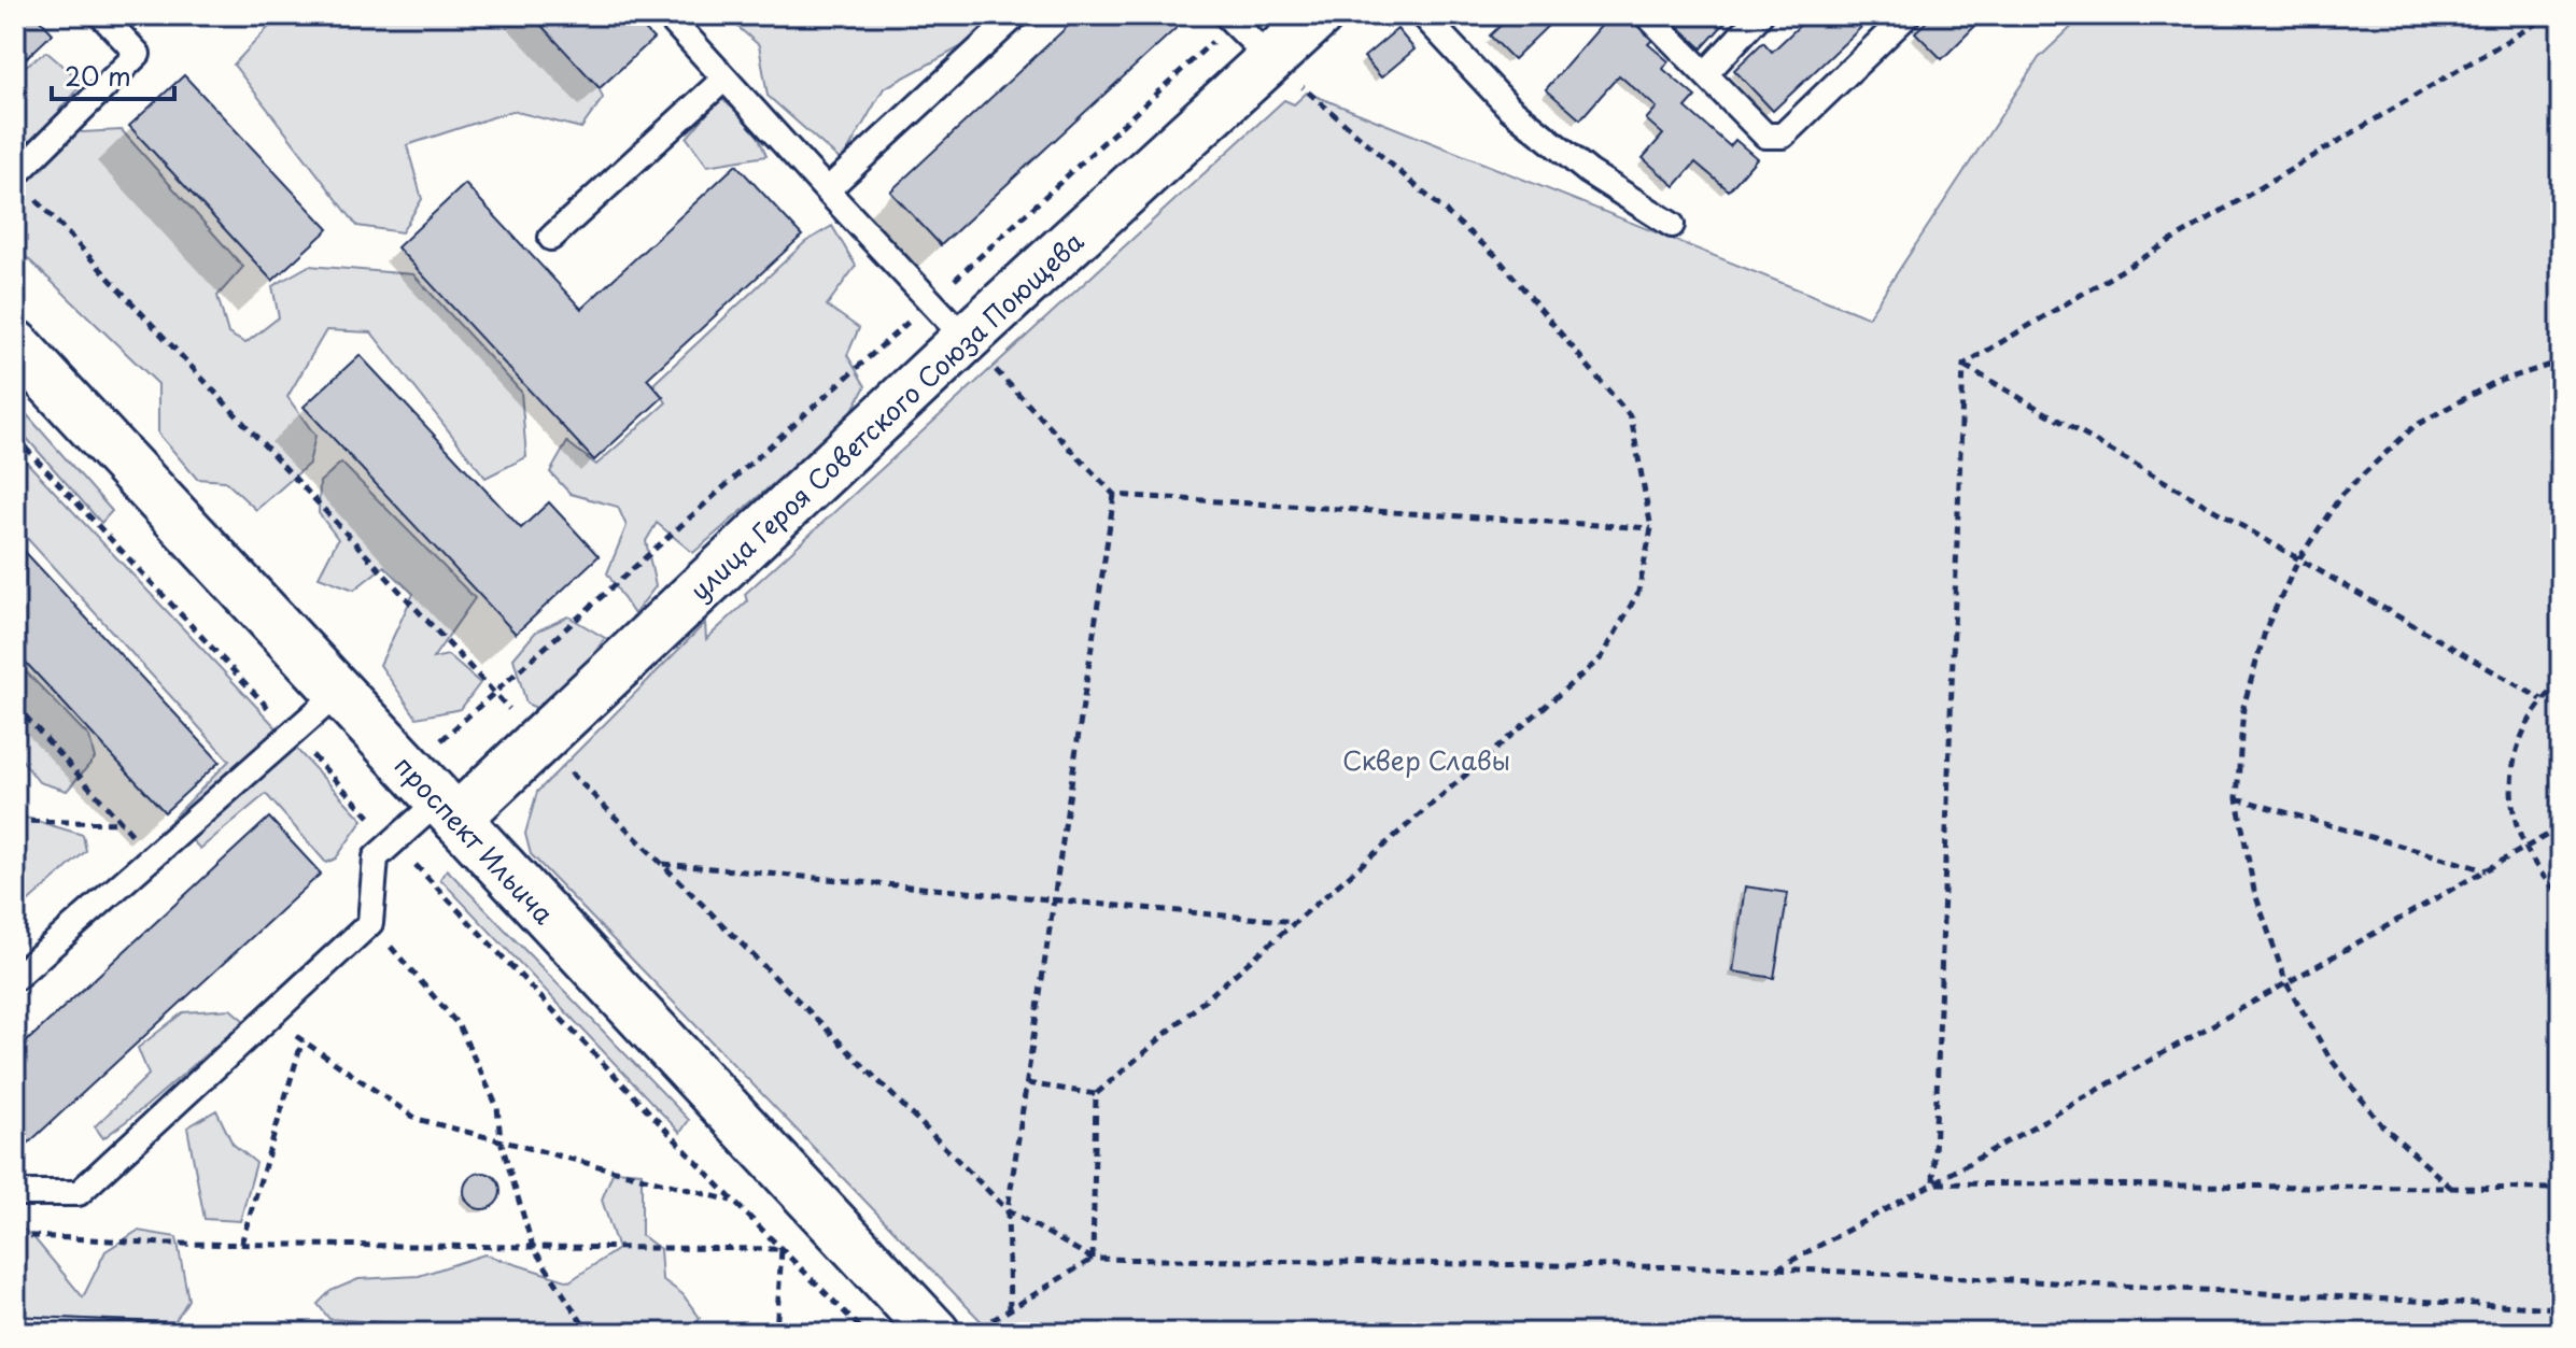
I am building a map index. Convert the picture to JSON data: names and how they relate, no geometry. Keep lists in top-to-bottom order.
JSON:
{
  "streets": {
    "main road": ["улица Героя Советского Союза Поющева", "проспект Ильича"]
  },
  "crossings": [
    ["улица Героя Советского Союза Поющева", "проспект Ильича"]
  ],
  "parks": ["Сквер Славы"],
  "scale_bar": "20 m"
}
